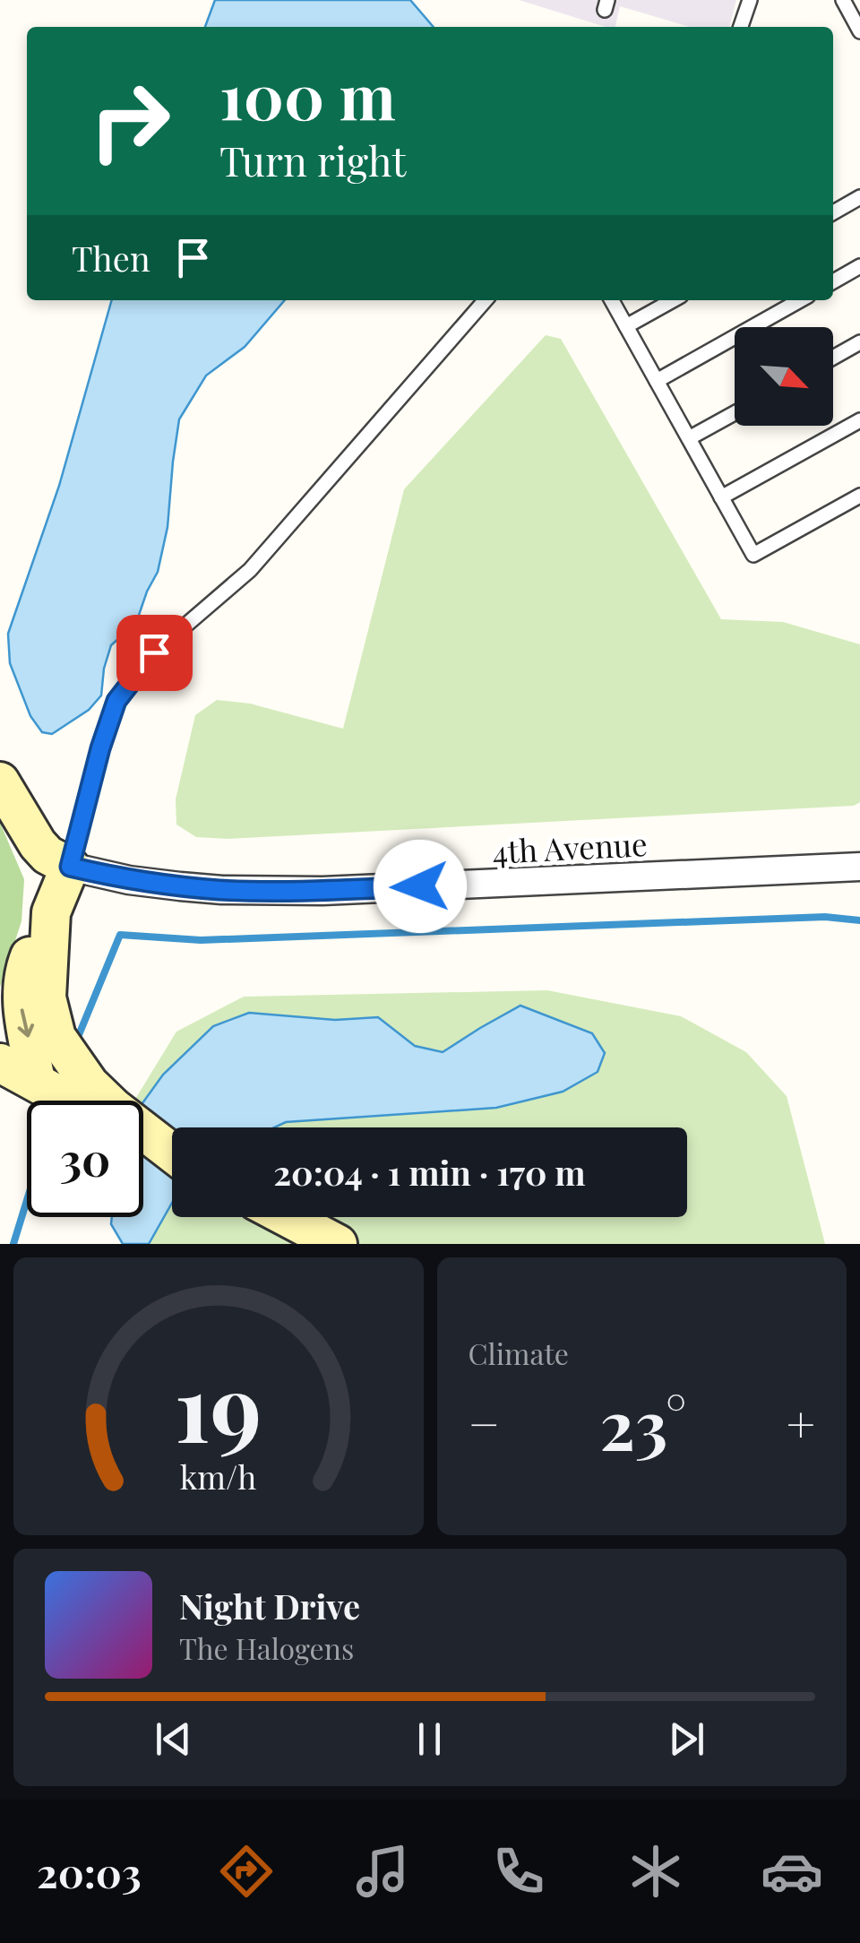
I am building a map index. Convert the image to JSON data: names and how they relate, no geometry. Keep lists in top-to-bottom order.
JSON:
{
  "streets": {
    "street": ["4th Avenue"]
  },
  "north": "bottom right",
  "page": {
    "turn": ["100 m", "Turn right"],
    "then": "Then",
    "limit": "30",
    "trip": "20:04 · 1 min · 170 m",
    "tile": "Climate",
    "heat": ["−", "23°", "+"],
    "song": ["Night Drive", "The Halogens"],
    "tabs": "20:03",
    "gauge": ["19", "km/h"]
  }
}
